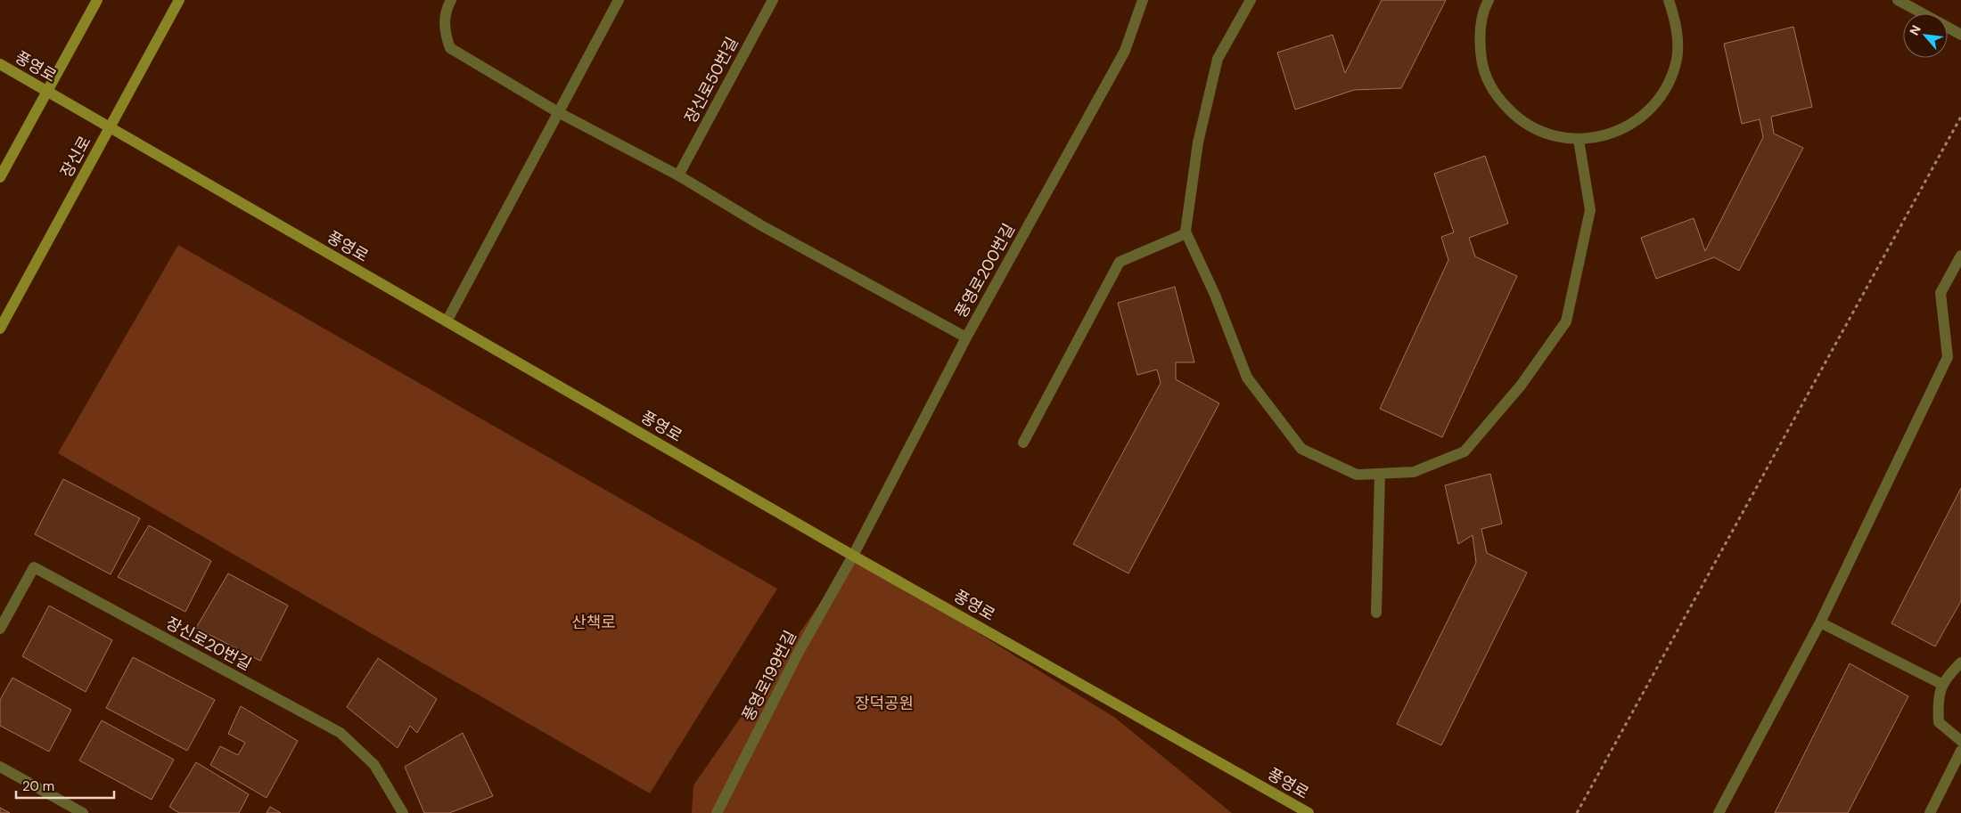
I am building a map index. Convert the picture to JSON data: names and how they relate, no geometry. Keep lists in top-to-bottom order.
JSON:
{
  "streets": {
    "main road": ["풍영로", "장신로"],
    "street": [
      "장신로50번길",
      "풍영로200번길",
      "장신로20번길",
      "풍영로199번길"
    ]
  },
  "crossings": [
    ["풍영로", "장신로"],
    ["풍영로", "풍영로200번길"],
    ["풍영로", "풍영로199번길"],
    ["풍영로200번길", "풍영로199번길"]
  ],
  "parks": ["산책로", "장덕공원"],
  "scale_bar": "20 m",
  "north": "top left"
}
